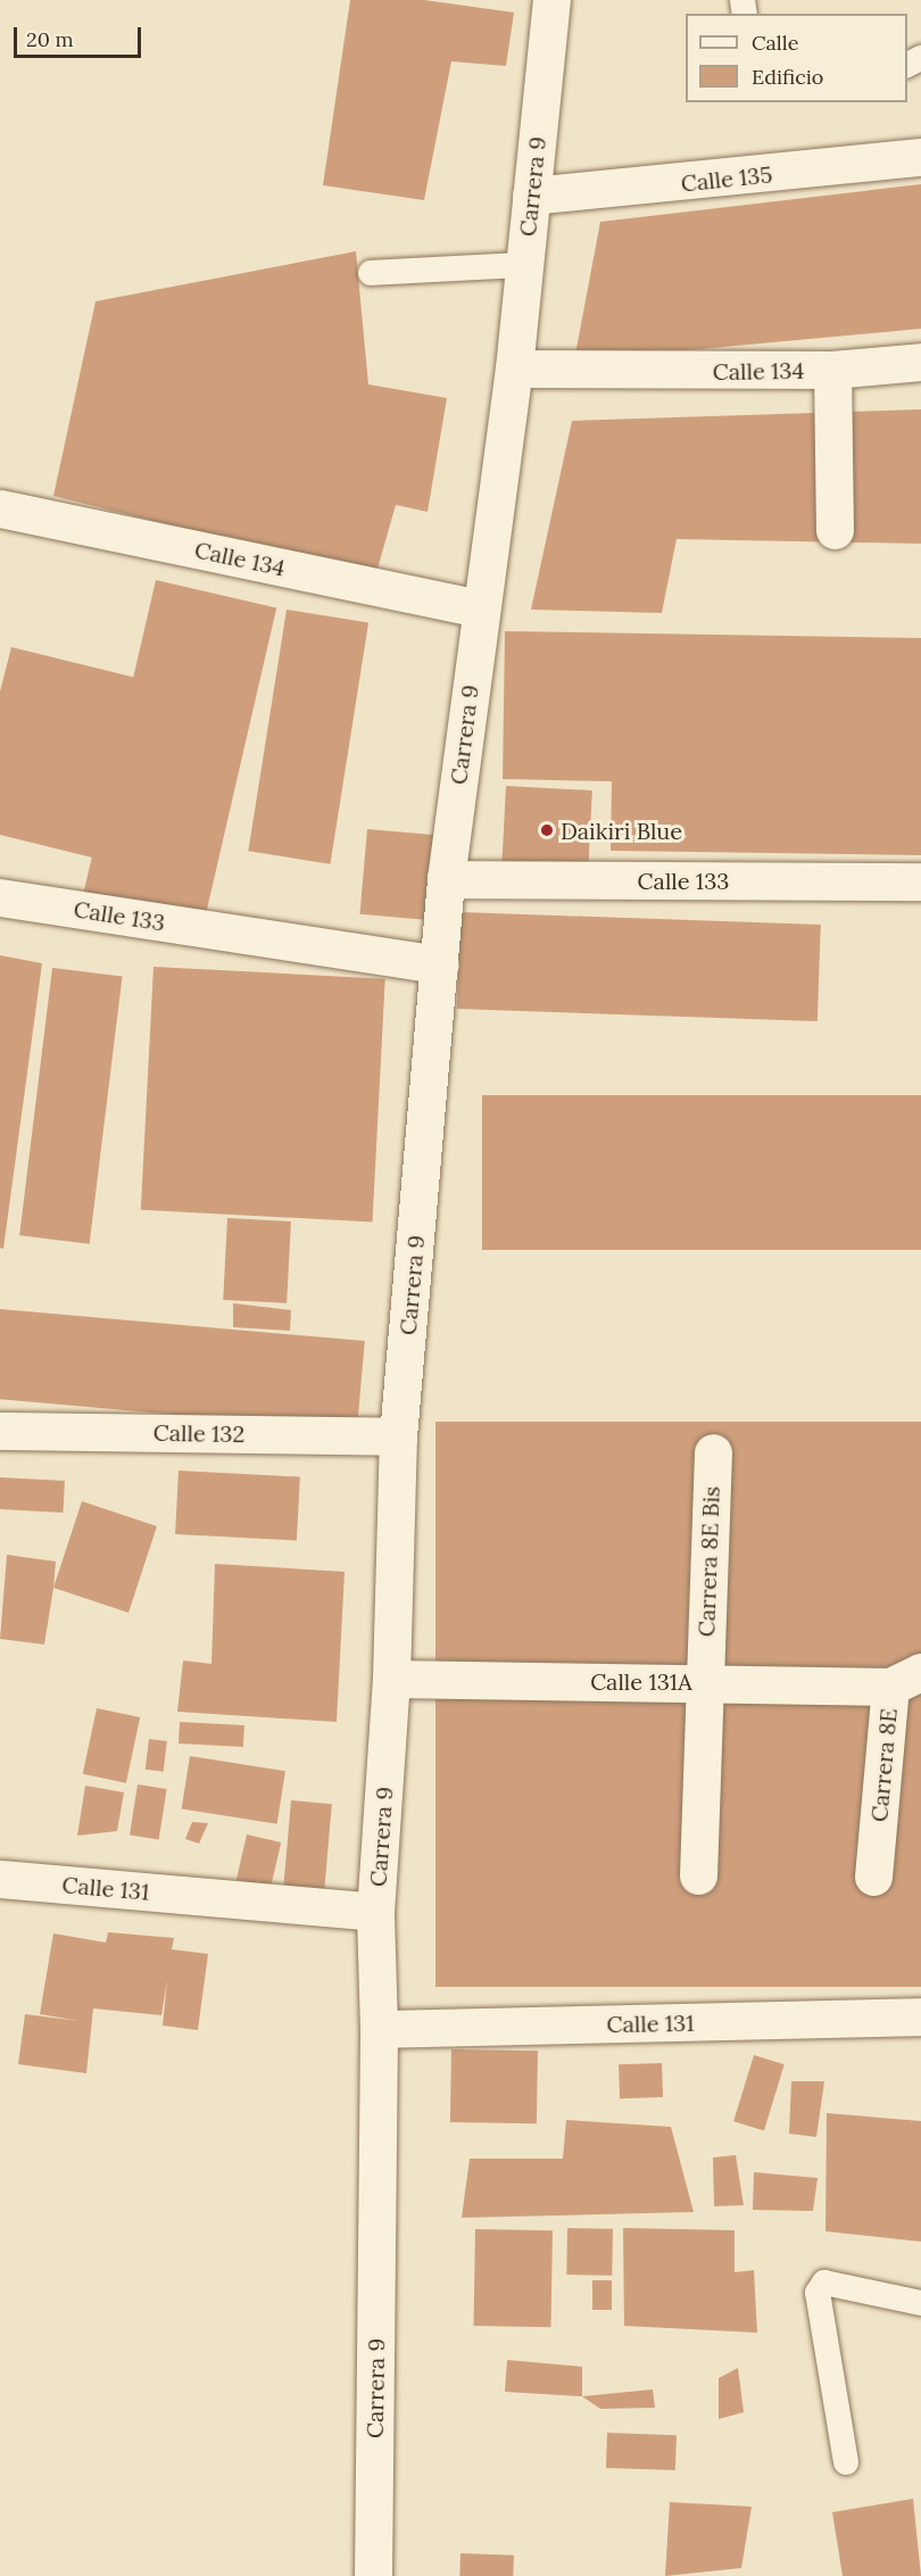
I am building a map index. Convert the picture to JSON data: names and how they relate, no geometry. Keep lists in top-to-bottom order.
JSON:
{
  "streets": {
    "street": [
      "Calle 135",
      "Carrera 9",
      "Calle 134",
      "Calle 133",
      "Calle 132",
      "Carrera 8E Bis",
      "Calle 131A",
      "Carrera 8E",
      "Calle 131"
    ]
  },
  "crossings": [
    ["Calle 135", "Carrera 9"],
    ["Carrera 9", "Calle 134"],
    ["Carrera 9", "Calle 133"],
    ["Carrera 9", "Calle 132"],
    ["Carrera 9", "Calle 131A"],
    ["Carrera 9", "Calle 131"],
    ["Carrera 8E Bis", "Calle 131A"],
    ["Calle 131A", "Carrera 8E"]
  ],
  "places": ["Daikiri Blue"],
  "legend": ["Calle", "Edificio"],
  "scale_bar": "20 m"
}
